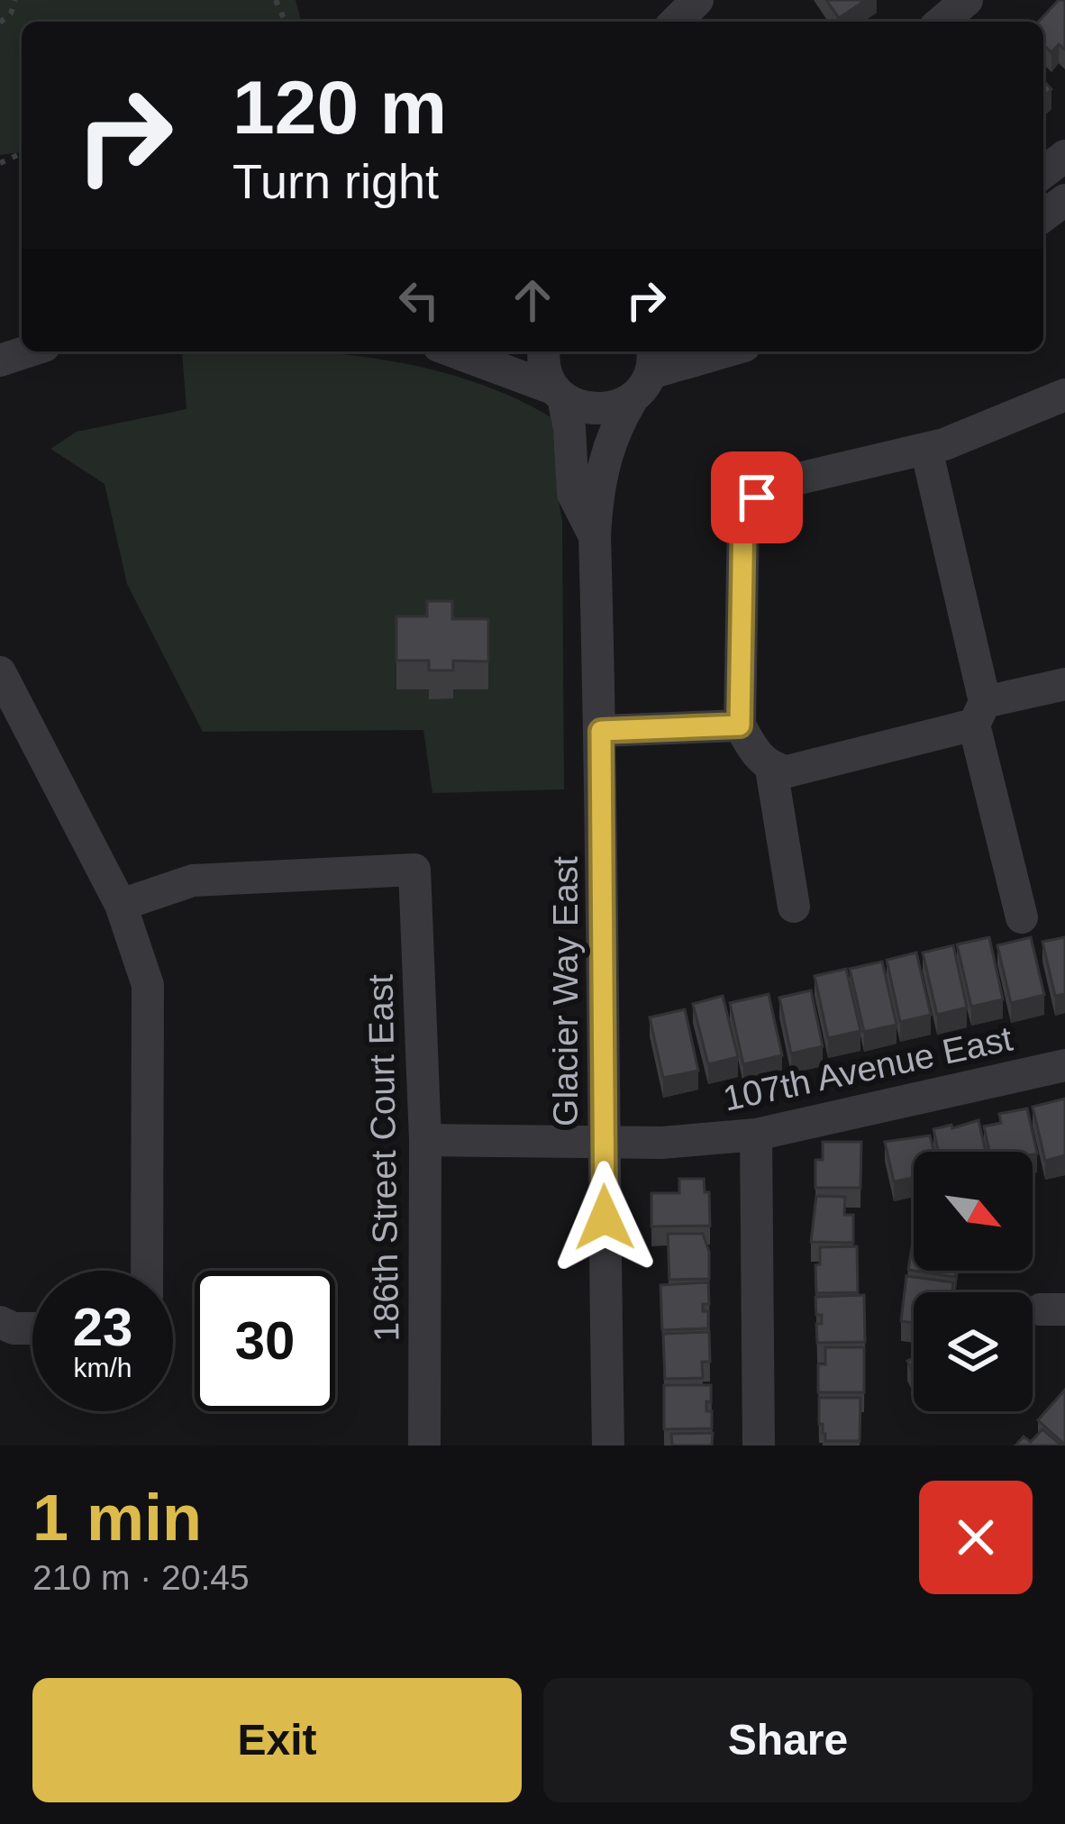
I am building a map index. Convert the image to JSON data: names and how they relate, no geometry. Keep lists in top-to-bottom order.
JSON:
{
  "streets": {
    "street": ["Glacier Way East", "107th Avenue East", "186th Street Court East"]
  },
  "crossings": [
    ["Glacier Way East", "107th Avenue East"],
    ["107th Avenue East", "186th Street Court East"]
  ],
  "north": "bottom right",
  "page": {
    "turn": ["120 m", "Turn right"],
    "speed": "23 km/h",
    "limit": "30",
    "heading": ["1 min", "210 m · 20:45"],
    "buttons": ["Exit", "Share"]
  }
}
